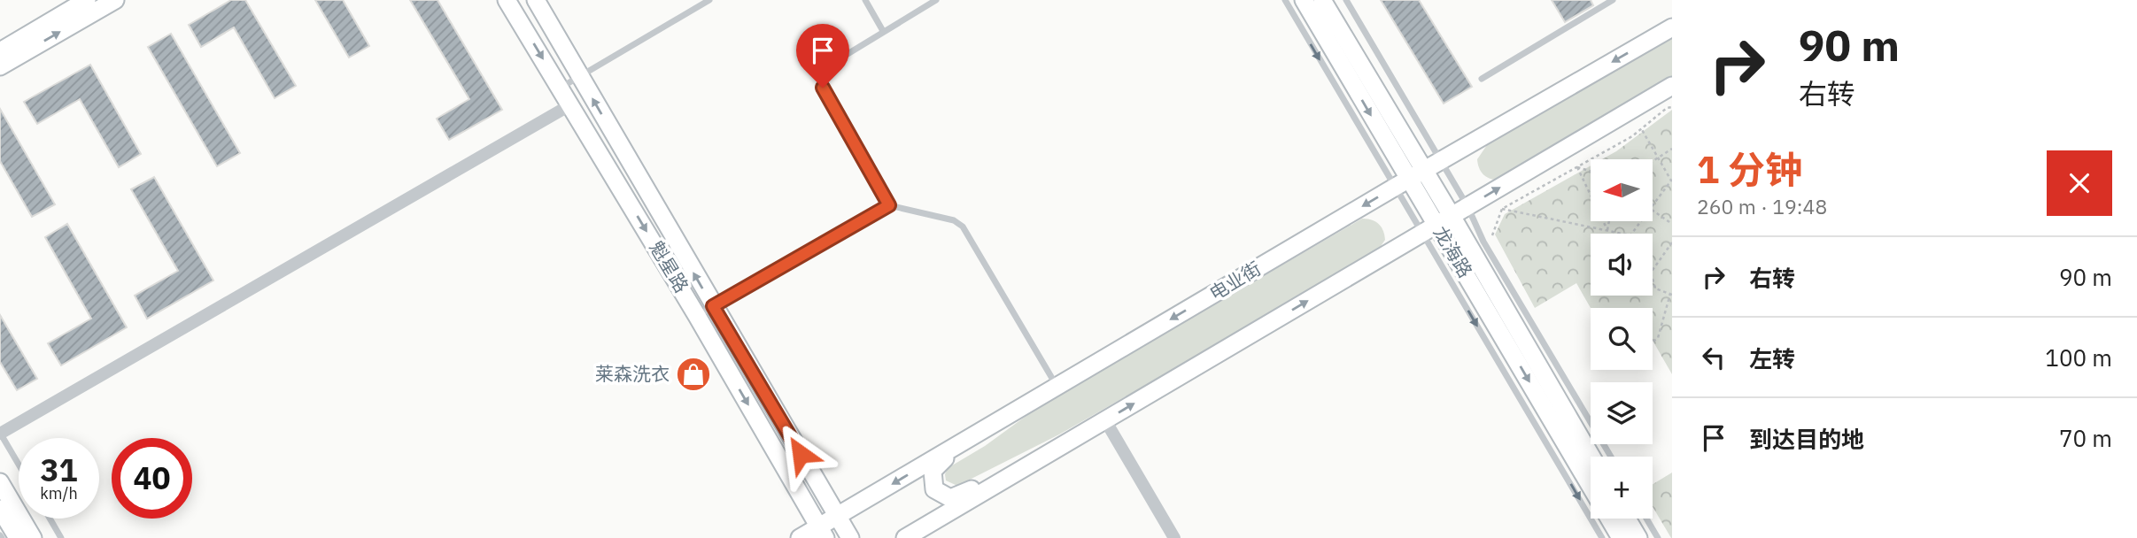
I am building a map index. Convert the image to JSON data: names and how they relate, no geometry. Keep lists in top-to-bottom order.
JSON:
{
  "streets": {
    "street": ["龙海路", "魁星路", "电业街"]
  },
  "crossings": [
    ["龙海路", "电业街"],
    ["魁星路", "电业街"]
  ],
  "places": {
    "shop": ["莱森洗衣"]
  },
  "north": "left",
  "page": {
    "turn": ["90 m", "右转"],
    "heading": ["1 分钟", "260 m · 19:48"],
    "map_buttons": "+",
    "list": [
      {
        "name": "右转",
        "value": "90 m"
      },
      {
        "name": "左转",
        "value": "100 m"
      },
      {
        "name": "到达目的地",
        "value": "70 m"
      }
    ],
    "speed": "31 km/h",
    "limit": "40"
  }
}
